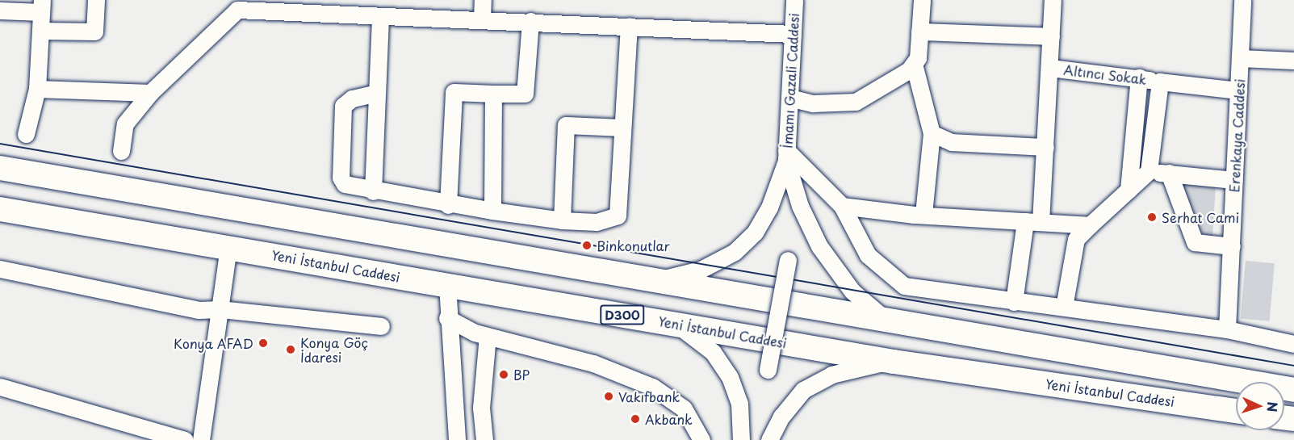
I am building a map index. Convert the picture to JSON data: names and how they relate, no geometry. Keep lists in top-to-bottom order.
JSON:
{
  "streets": {
    "highway": ["Yeni İstanbul Caddesi", "D300"],
    "street": ["Altıncı Sokak", "İmamı Gazali Caddesi", "Erenkaya Caddesi"]
  },
  "crossings": [
    ["Altıncı Sokak", "Erenkaya Caddesi"]
  ],
  "places": [
    "Serhat Cami",
    "Binkonutlar",
    "Konya AFAD",
    "Konya Göç İdaresi",
    "BP",
    "Vakıfbank",
    "Akbank"
  ],
  "north": "right"
}
